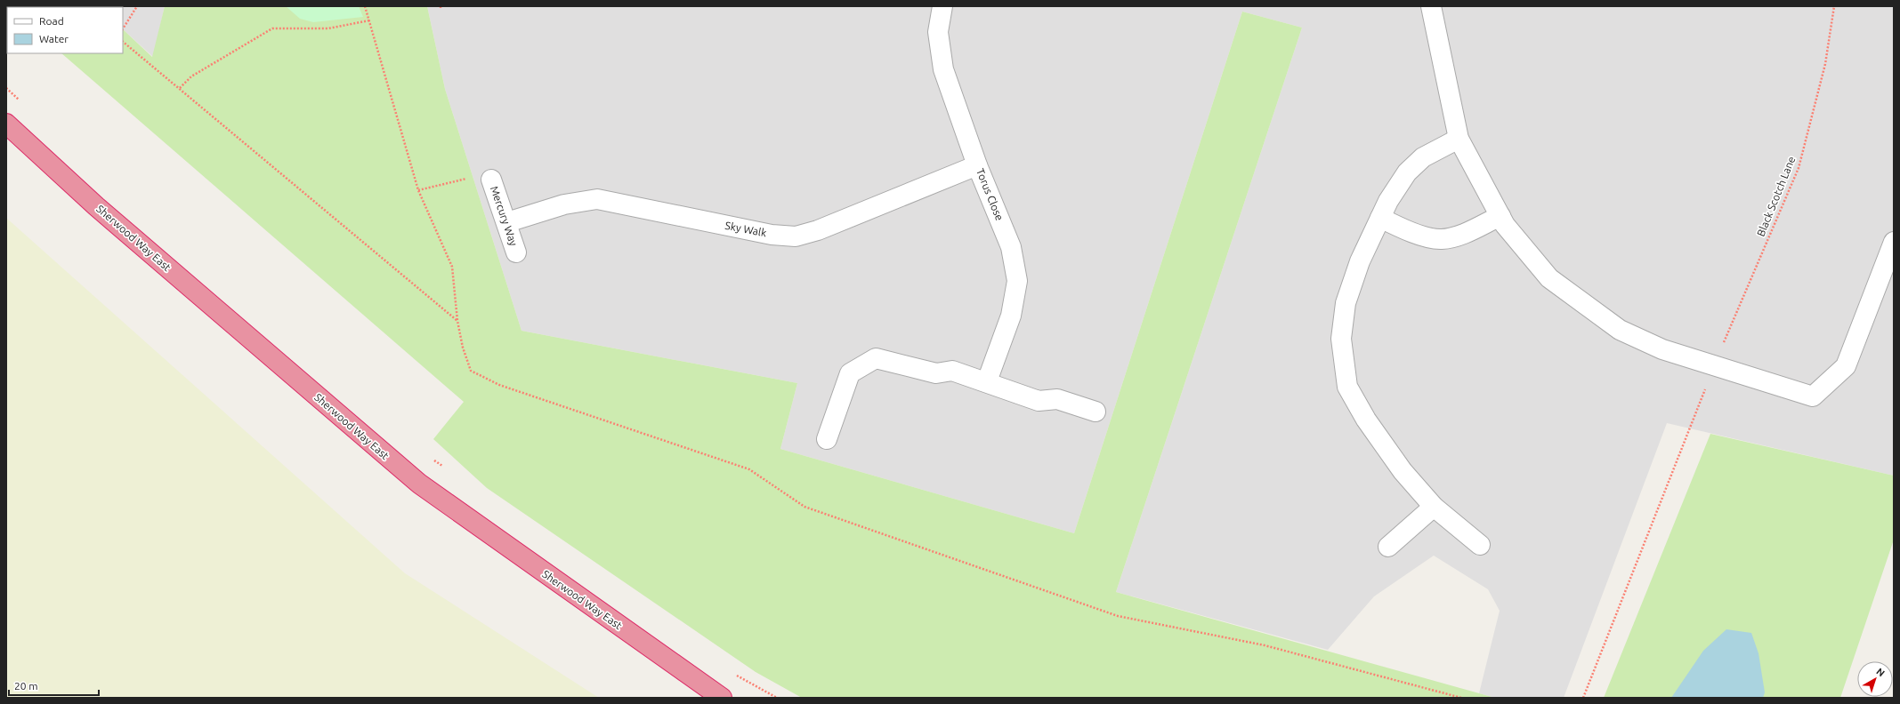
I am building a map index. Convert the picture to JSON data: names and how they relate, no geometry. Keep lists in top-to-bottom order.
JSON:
{
  "streets": {
    "highway": ["Sherwood Way East"],
    "street": ["Torus Close", "Mercury Way", "Sky Walk"],
    "path": ["Black Scotch Lane"]
  },
  "crossings": [
    ["Torus Close", "Sky Walk"],
    ["Mercury Way", "Sky Walk"]
  ],
  "legend": ["Road", "Water"],
  "scale_bar": "20 m",
  "north": "top right"
}
